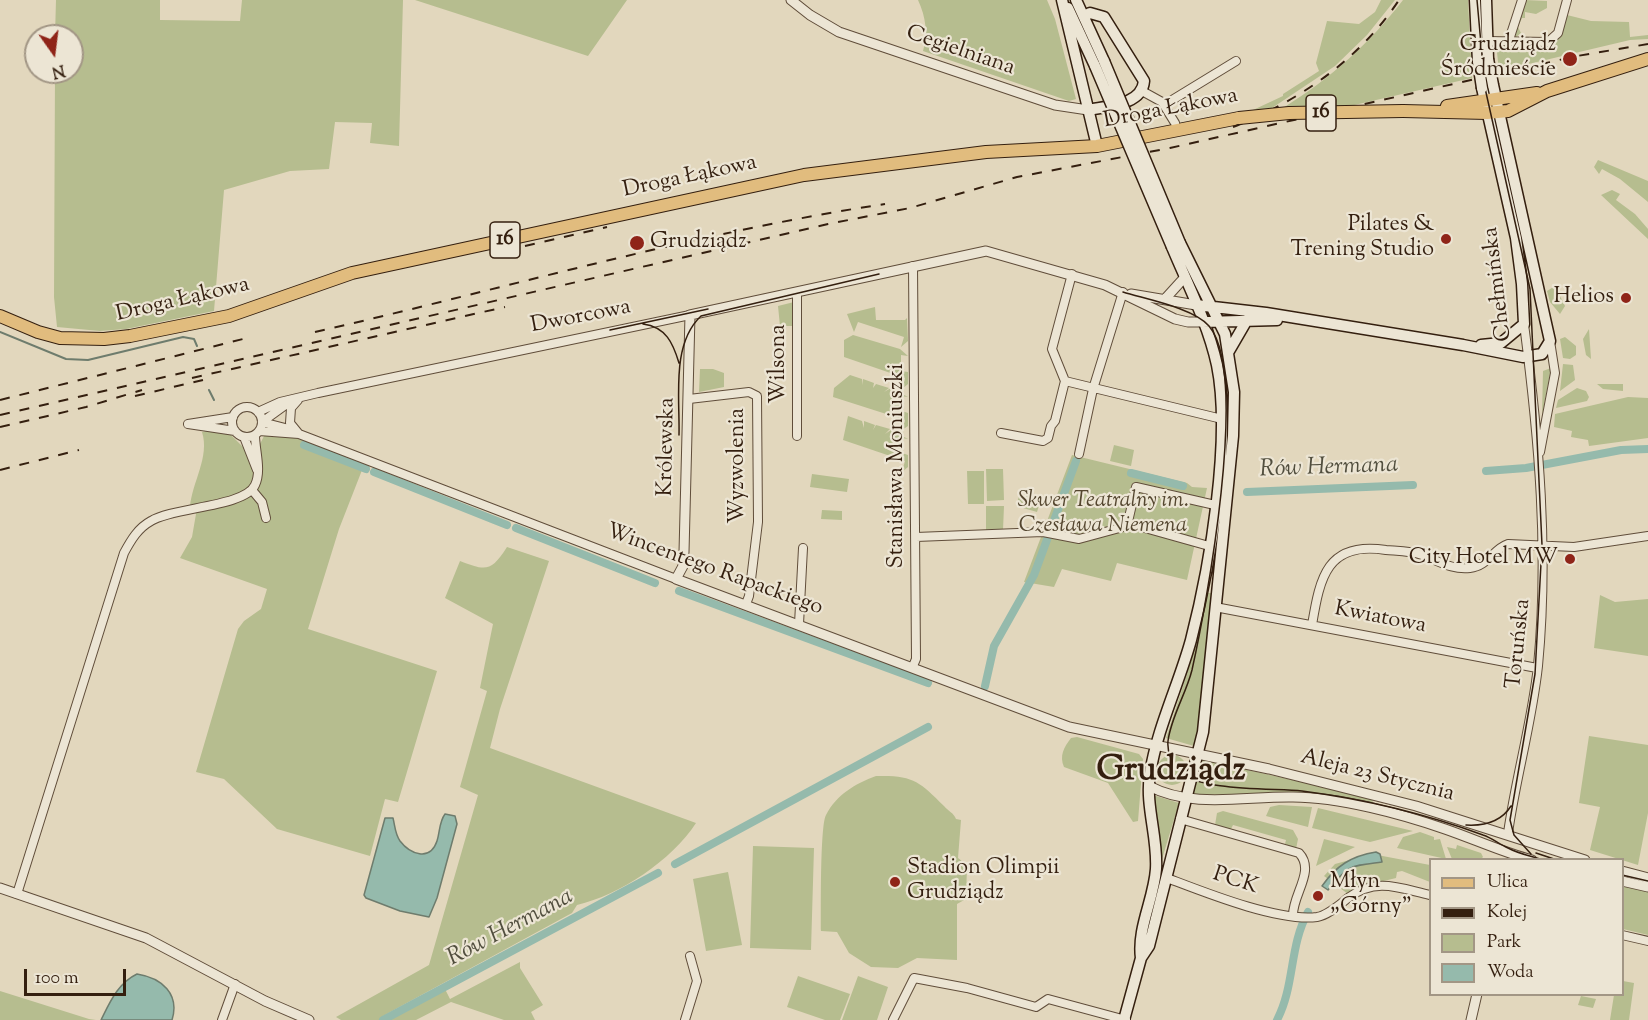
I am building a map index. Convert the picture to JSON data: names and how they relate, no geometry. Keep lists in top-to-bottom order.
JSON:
{
  "streets": {
    "main road": ["Droga Łąkowa", "16", "Chełmińska"],
    "street": [
      "Cegielniana",
      "Dworcowa",
      "Wilsona",
      "Królewska",
      "Wyzwolenia",
      "Stanisława Moniuszki",
      "Wincentego Rapackiego",
      "Kwiatowa",
      "Toruńska",
      "Aleja 23 Stycznia",
      "PCK"
    ]
  },
  "crossings": [
    ["Droga Łąkowa", "16"],
    ["Droga Łąkowa", "Chełmińska"],
    ["16", "Chełmińska"],
    ["Chełmińska", "Toruńska"],
    ["Dworcowa", "Wilsona"],
    ["Dworcowa", "Królewska"],
    ["Dworcowa", "Stanisława Moniuszki"],
    ["Dworcowa", "Wincentego Rapackiego"],
    ["Królewska", "Wyzwolenia"],
    ["Królewska", "Wincentego Rapackiego"],
    ["Wyzwolenia", "Wincentego Rapackiego"],
    ["Stanisława Moniuszki", "Wincentego Rapackiego"],
    ["Wincentego Rapackiego", "Aleja 23 Stycznia"],
    ["Kwiatowa", "Toruńska"],
    ["Toruńska", "Aleja 23 Stycznia"]
  ],
  "districts": ["Grudziądz"],
  "water": ["Rów Hermana"],
  "parks": ["Skwer Teatralny im. Czesława Niemena"],
  "places": [
    "Grudziądz Śródmieście",
    "Pilates & Trening Studio",
    "Grudziądz",
    "Helios",
    "City Hotel MW",
    "Stadion Olimpii Grudziądz",
    "Młyn „Górny”"
  ],
  "legend": [
    "Ulica",
    "Kolej",
    "Park",
    "Woda"
  ],
  "scale_bar": "100 m",
  "north": "bottom"
}
